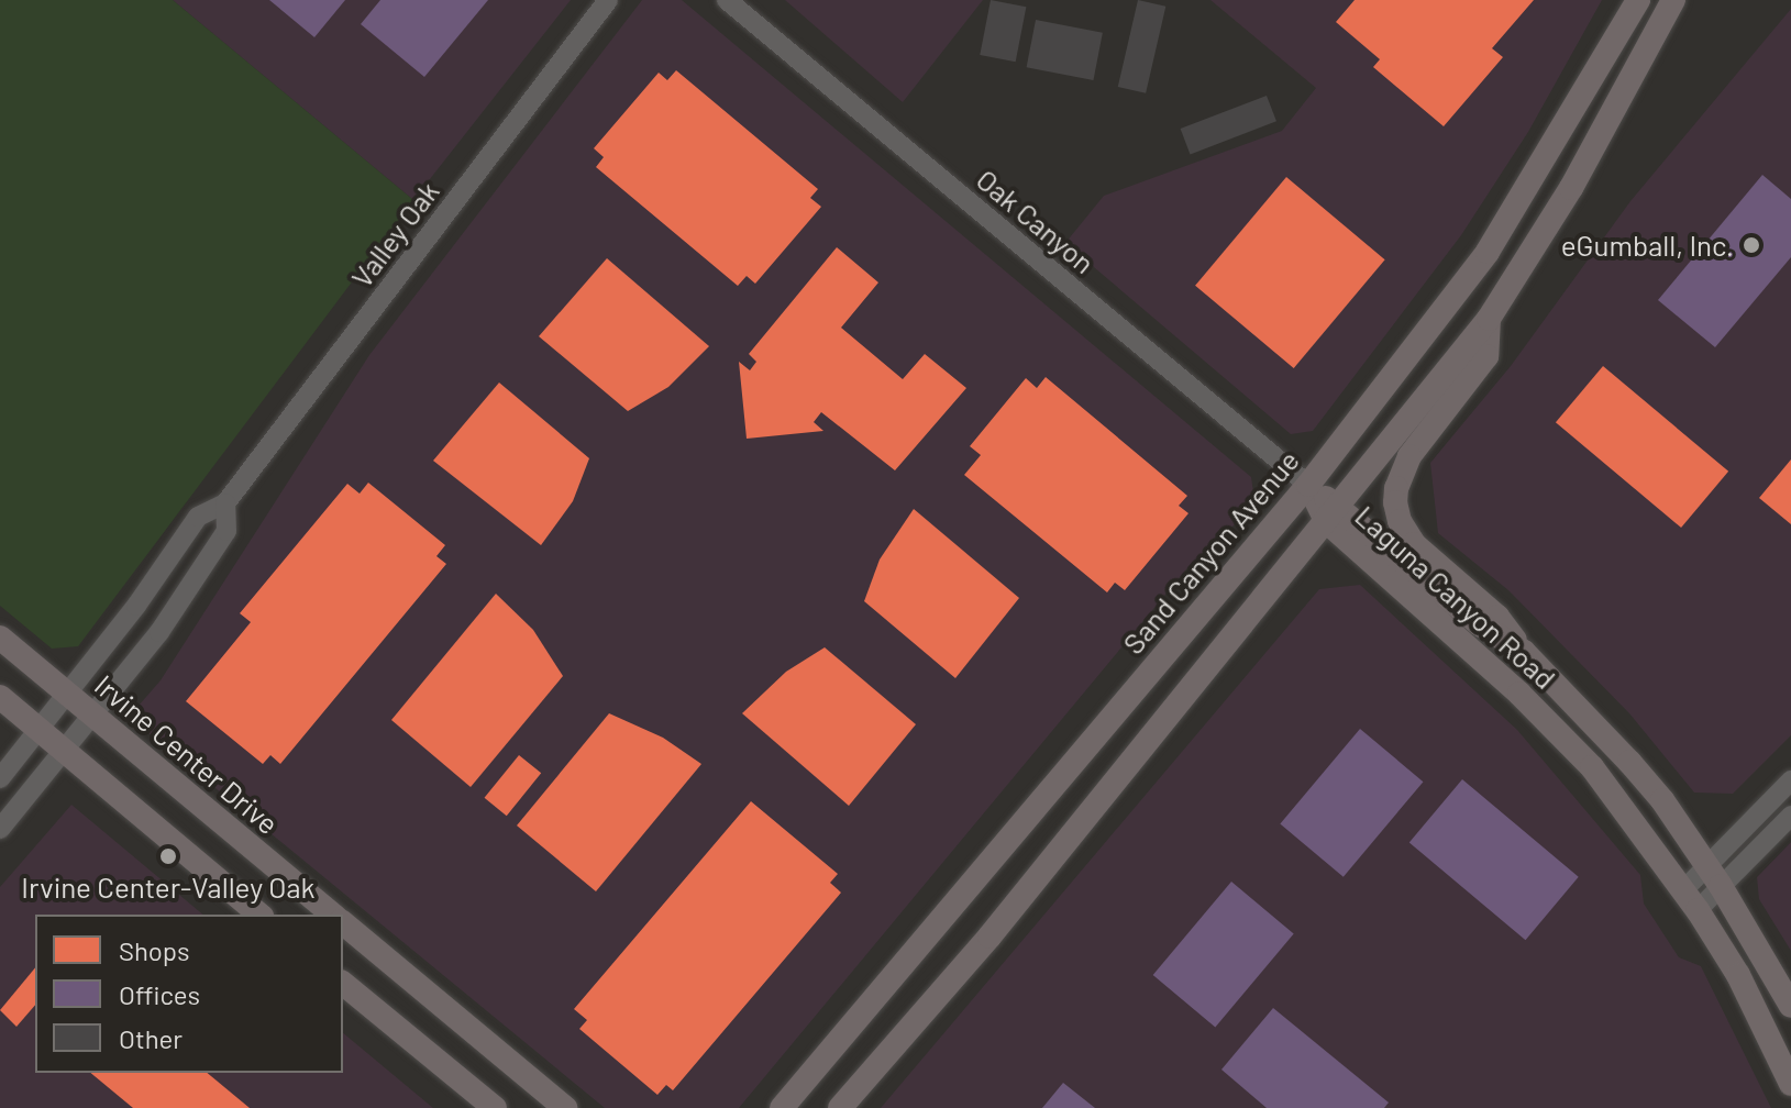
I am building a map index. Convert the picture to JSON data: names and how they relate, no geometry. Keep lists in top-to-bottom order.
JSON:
{
  "streets": {
    "main road": ["Sand Canyon Avenue", "Laguna Canyon Road", "Irvine Center Drive"],
    "street": ["Oak Canyon", "Valley Oak"]
  },
  "crossings": [
    ["Oak Canyon", "Sand Canyon Avenue"],
    ["Oak Canyon", "Laguna Canyon Road"],
    ["Valley Oak", "Irvine Center Drive"],
    ["Sand Canyon Avenue", "Laguna Canyon Road"]
  ],
  "places": ["eGumball, Inc.", "Irvine Center-Valley Oak"],
  "legend": ["Shops", "Offices", "Other"]
}
